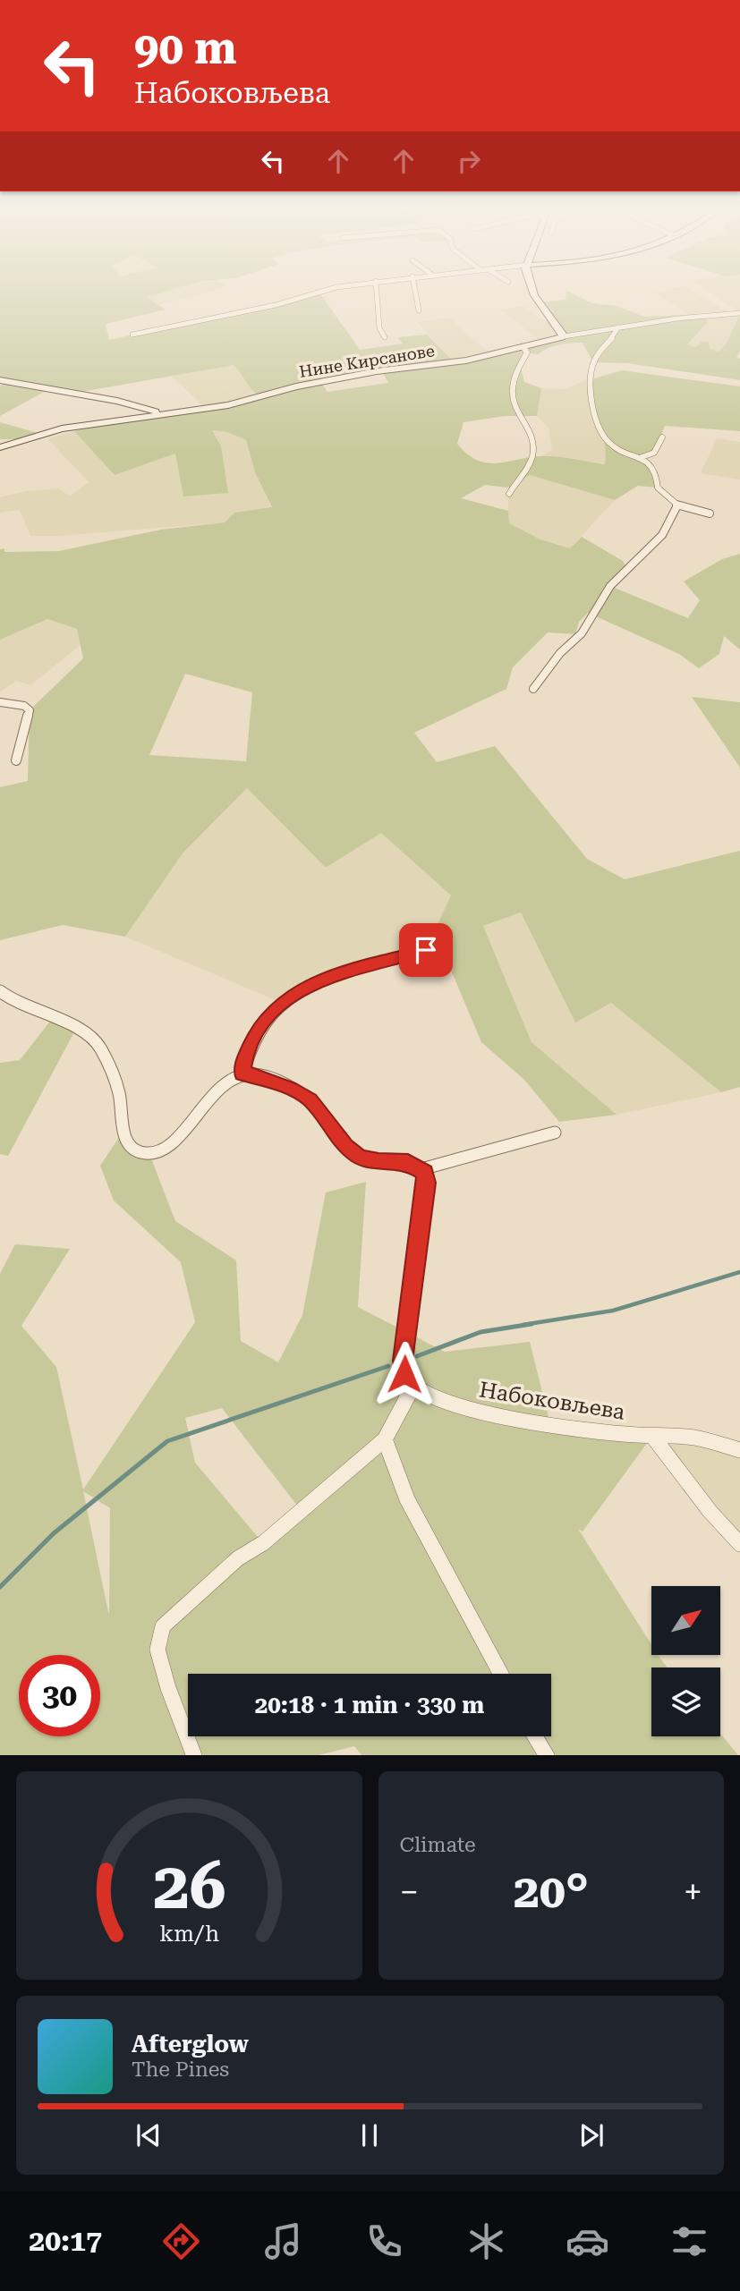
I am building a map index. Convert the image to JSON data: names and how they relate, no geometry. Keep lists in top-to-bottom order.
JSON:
{
  "streets": {
    "street": ["Нине Кирсанове", "Набоковљева"]
  },
  "north": "top right",
  "page": {
    "turn": ["90 m", "Набоковљева"],
    "limit": "30",
    "trip": "20:18 · 1 min · 330 m",
    "tile": "Climate",
    "heat": ["−", "20°", "+"],
    "song": ["Afterglow", "The Pines"],
    "tabs": "20:17",
    "gauge": ["26", "km/h"]
  }
}
